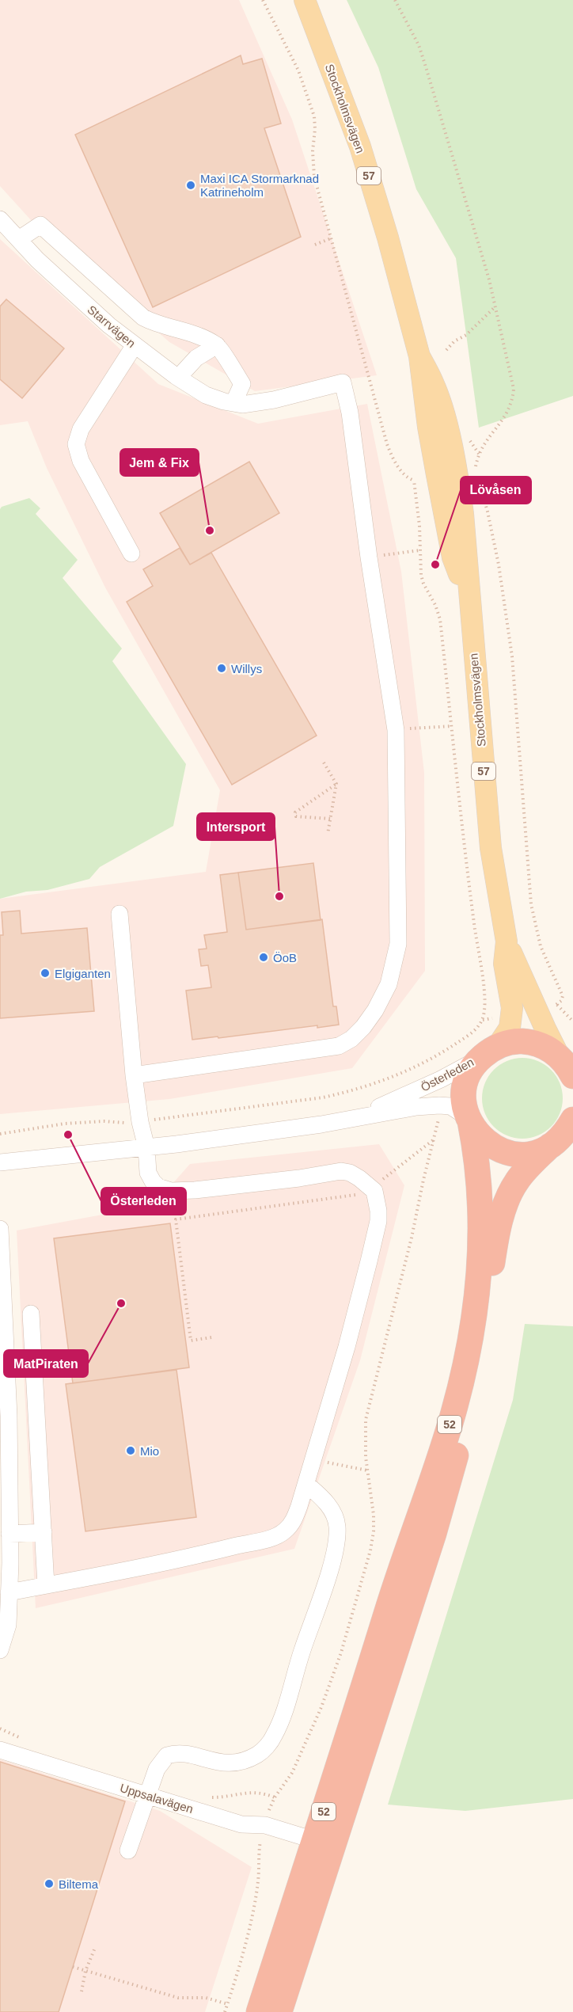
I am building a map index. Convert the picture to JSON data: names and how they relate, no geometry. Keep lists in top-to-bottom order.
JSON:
{
  "streets": {
    "highway": ["52"],
    "main road": ["Stockholmsvägen", "57"],
    "street": ["Starrvägen", "Österleden", "Uppsalavägen"]
  },
  "crossings": [
    ["Stockholmsvägen", "Österleden"],
    ["Stockholmsvägen", "52"],
    ["Österleden", "52"],
    ["52", "Uppsalavägen"]
  ],
  "places": [
    "Maxi ICA Stormarknad Katrineholm",
    "Jem & Fix",
    "Lövåsen",
    "Willys",
    "Intersport",
    "ÖoB",
    "Elgiganten",
    "Österleden",
    "MatPiraten",
    "Mio",
    "Biltema"
  ]
}
